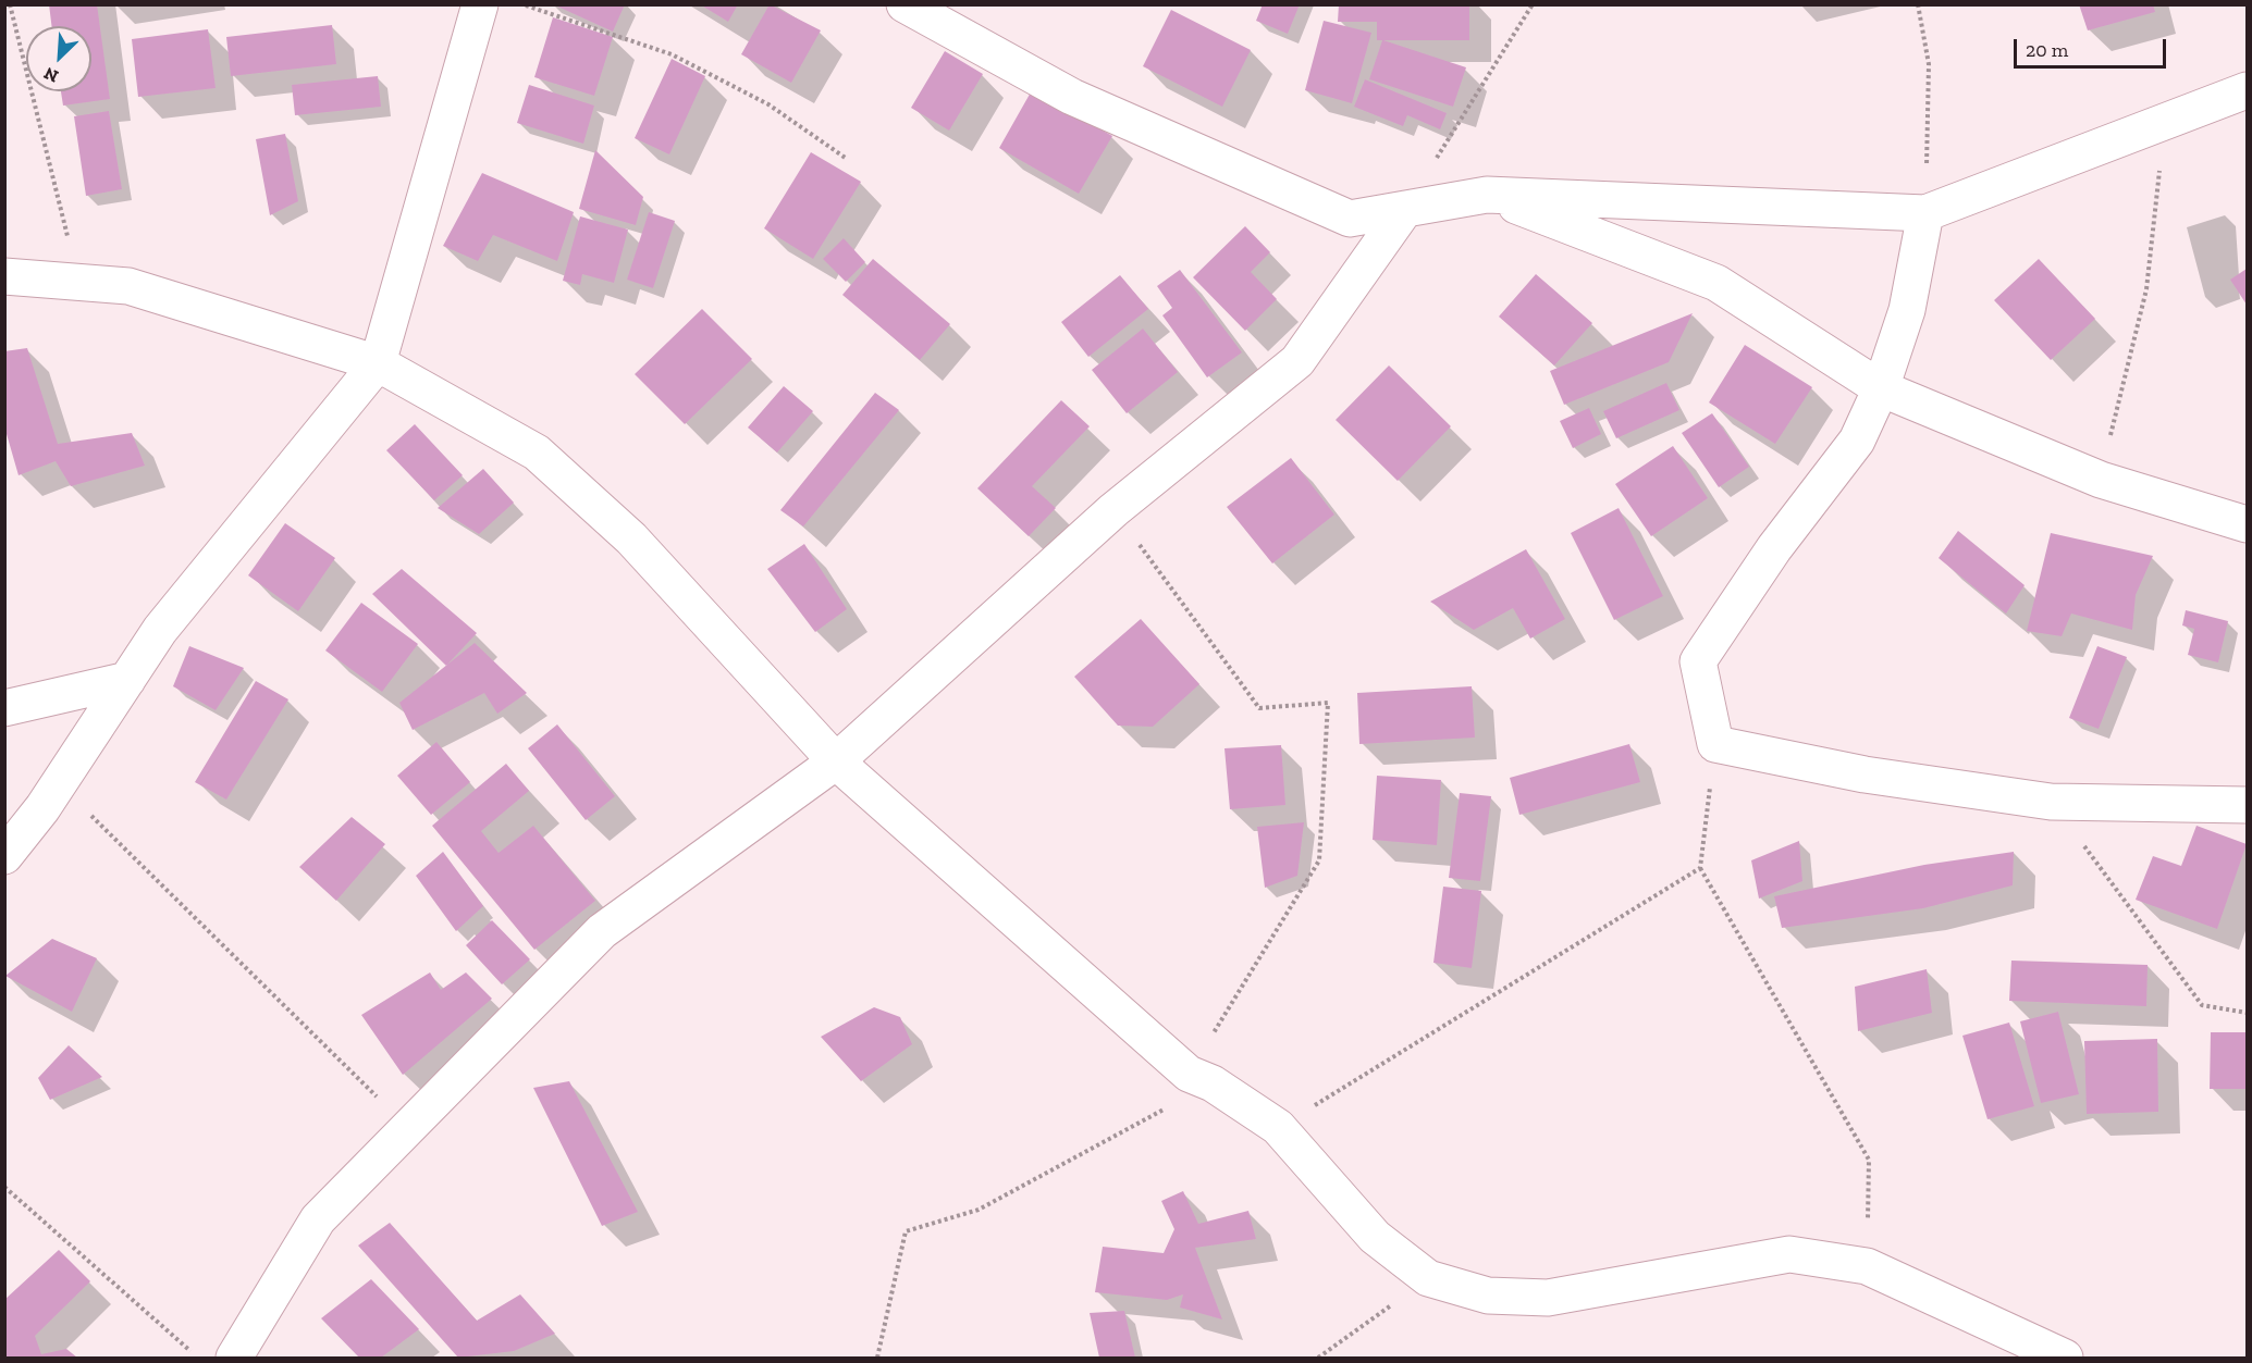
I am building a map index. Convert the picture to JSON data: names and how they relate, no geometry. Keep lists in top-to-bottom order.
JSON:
{
  "scale_bar": "20 m",
  "north": "bottom left"
}
